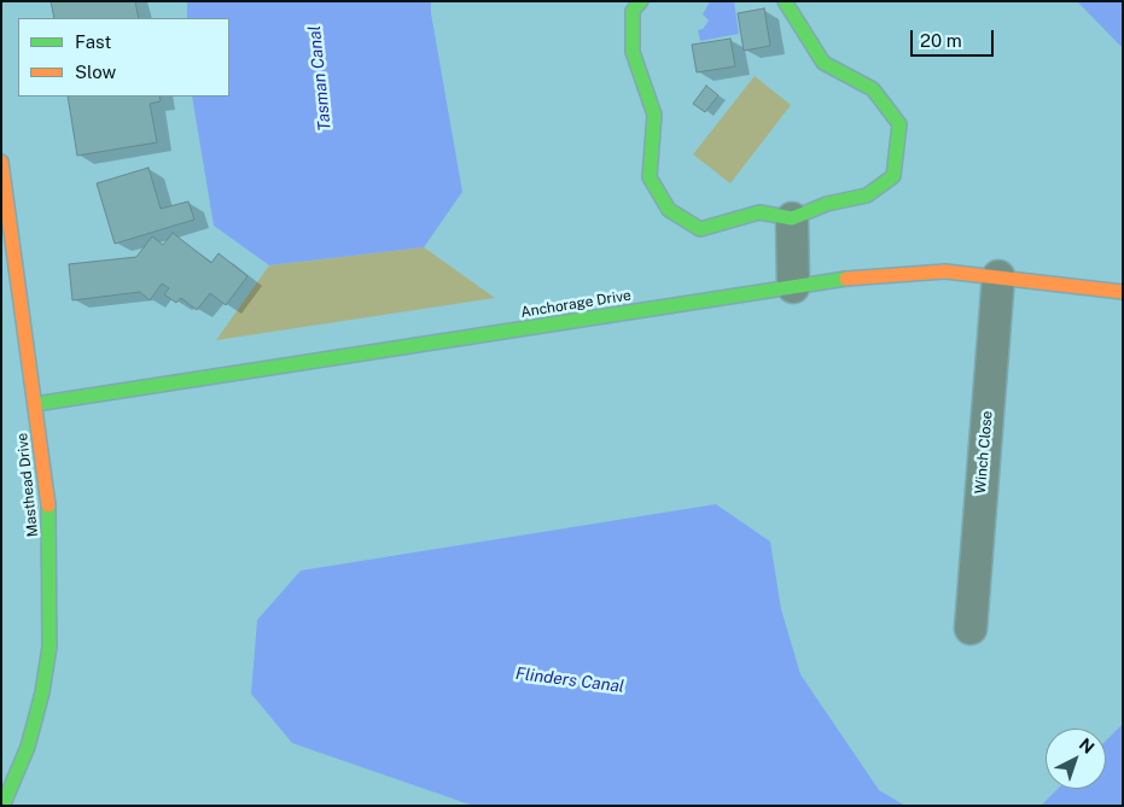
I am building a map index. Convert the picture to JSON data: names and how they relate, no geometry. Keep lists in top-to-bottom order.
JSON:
{
  "streets": {
    "street": ["Anchorage Drive", "Winch Close", "Masthead Drive"]
  },
  "crossings": [
    ["Anchorage Drive", "Winch Close"],
    ["Anchorage Drive", "Masthead Drive"]
  ],
  "water": ["Tasman Canal", "Flinders Canal"],
  "legend": ["Fast", "Slow"],
  "scale_bar": "20 m",
  "north": "top right"
}
